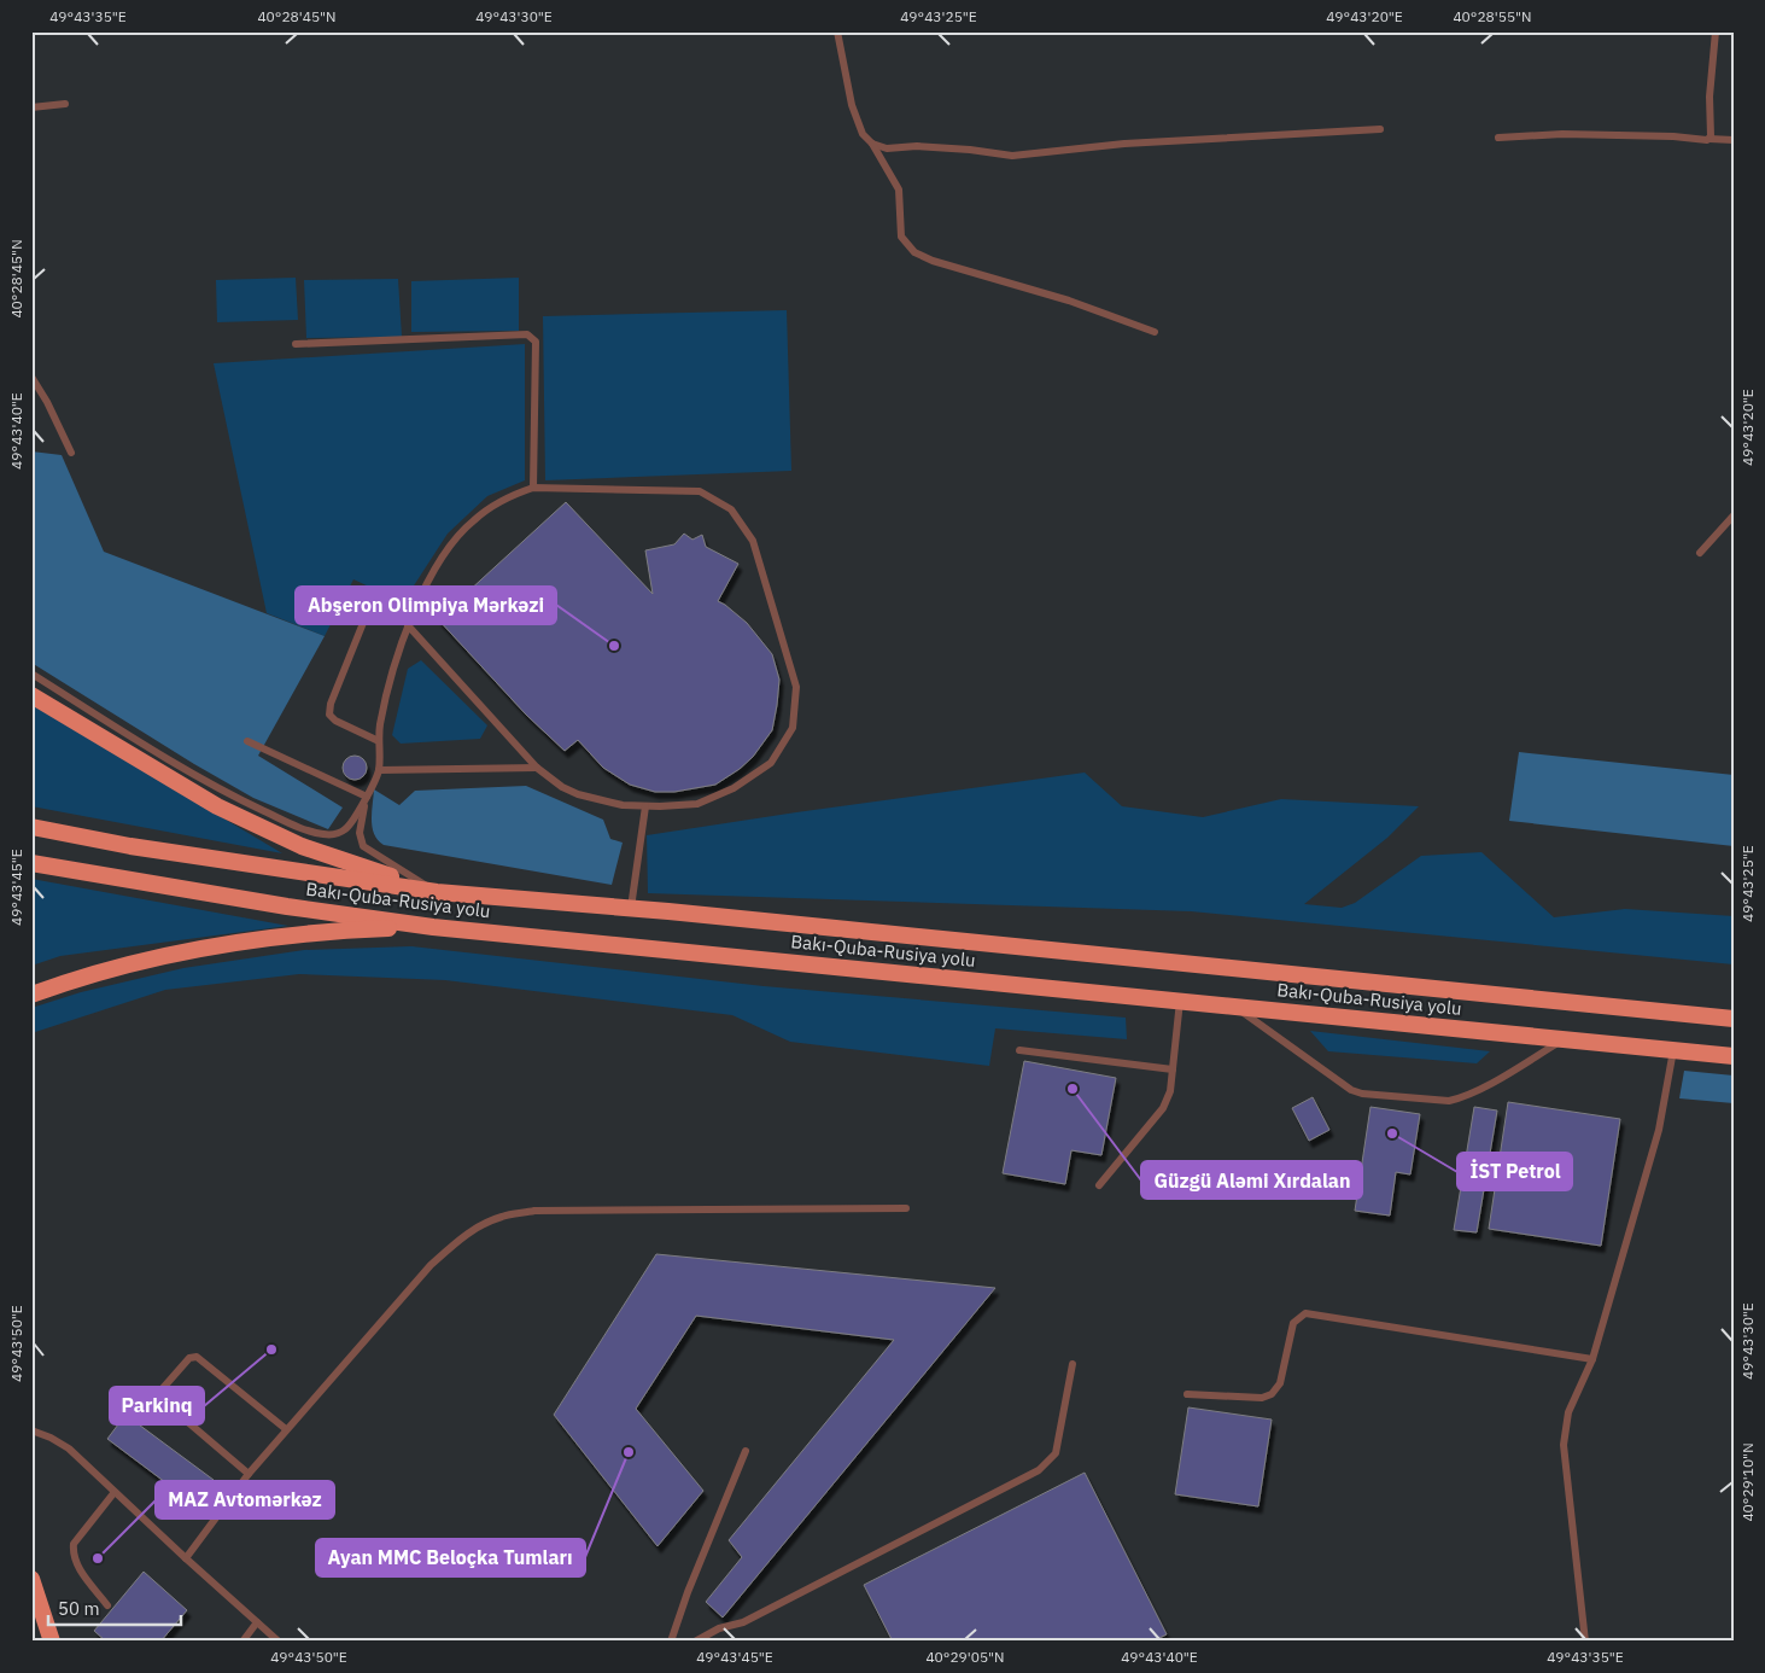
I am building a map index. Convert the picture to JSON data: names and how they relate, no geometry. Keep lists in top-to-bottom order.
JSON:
{
  "streets": {
    "highway": ["Bakı-Quba-Rusiya yolu"]
  },
  "places": [
    "Abşeron Olimpiya Mərkəzi",
    "Güzgü Aləmi Xırdalan",
    "İST Petrol",
    "Parkinq",
    "Ayan MMC Beloçka Tumları",
    "MAZ Avtomərkəz"
  ],
  "scale_bar": "50 m",
  "coordinates": [
    "49°43'35\"E",
    "40°28'45\"N",
    "49°43'30\"E",
    "49°43'25\"E",
    "49°43'20\"E",
    "40°28'55\"N",
    "49°43'40\"E",
    "49°43'45\"E",
    "49°43'50\"E",
    "40°29'10\"N",
    "40°29'05\"N"
  ]
}
